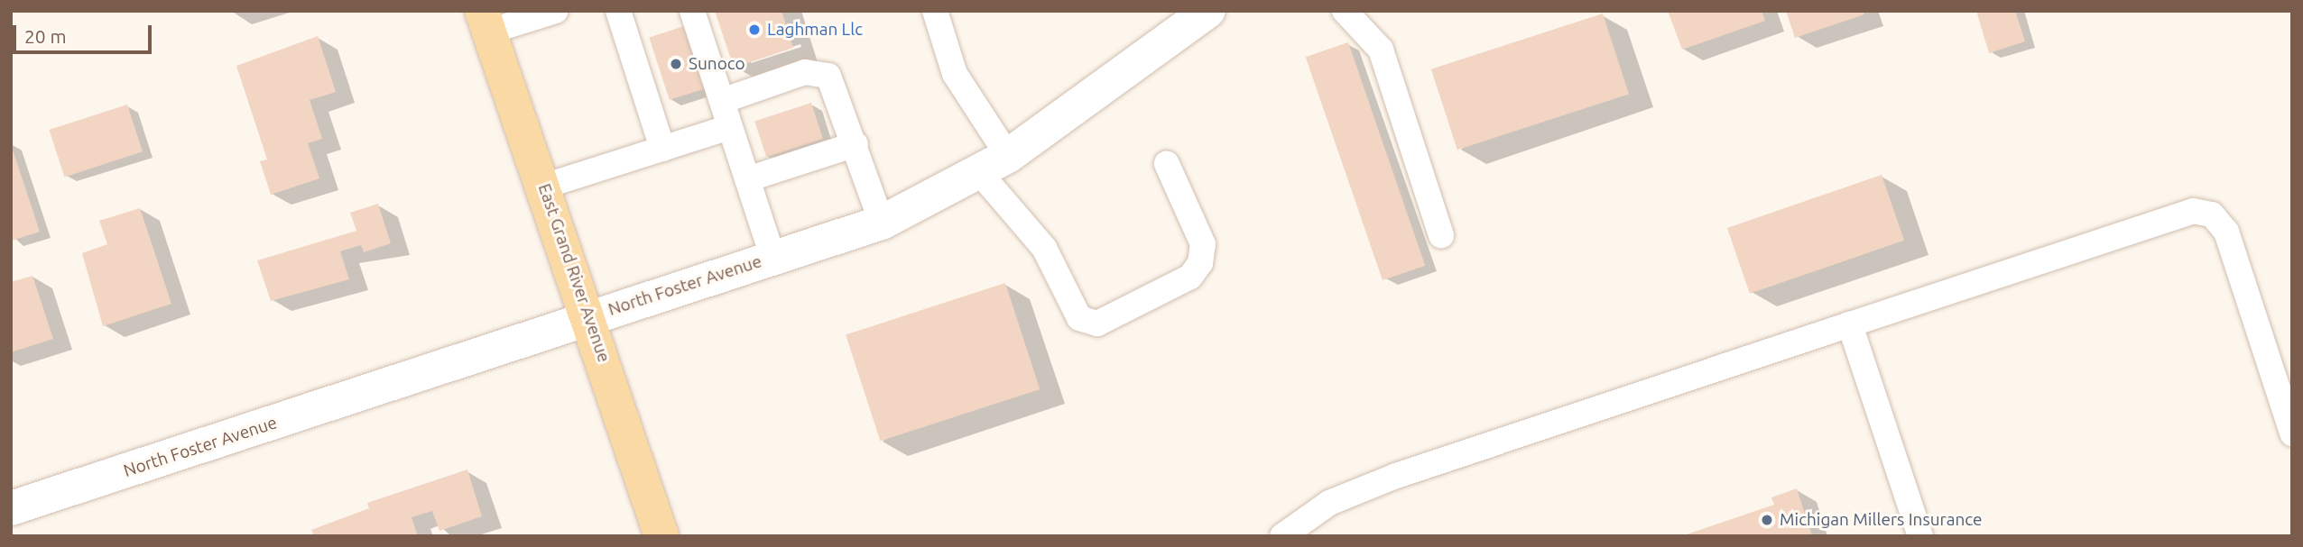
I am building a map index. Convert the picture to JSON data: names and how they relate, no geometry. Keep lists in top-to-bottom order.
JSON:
{
  "streets": {
    "main road": ["East Grand River Avenue"],
    "street": ["North Foster Avenue"]
  },
  "crossings": [
    ["East Grand River Avenue", "North Foster Avenue"]
  ],
  "places": ["Laghman Llc", "Sunoco", "Michigan Millers Insurance"],
  "scale_bar": "20 m"
}
